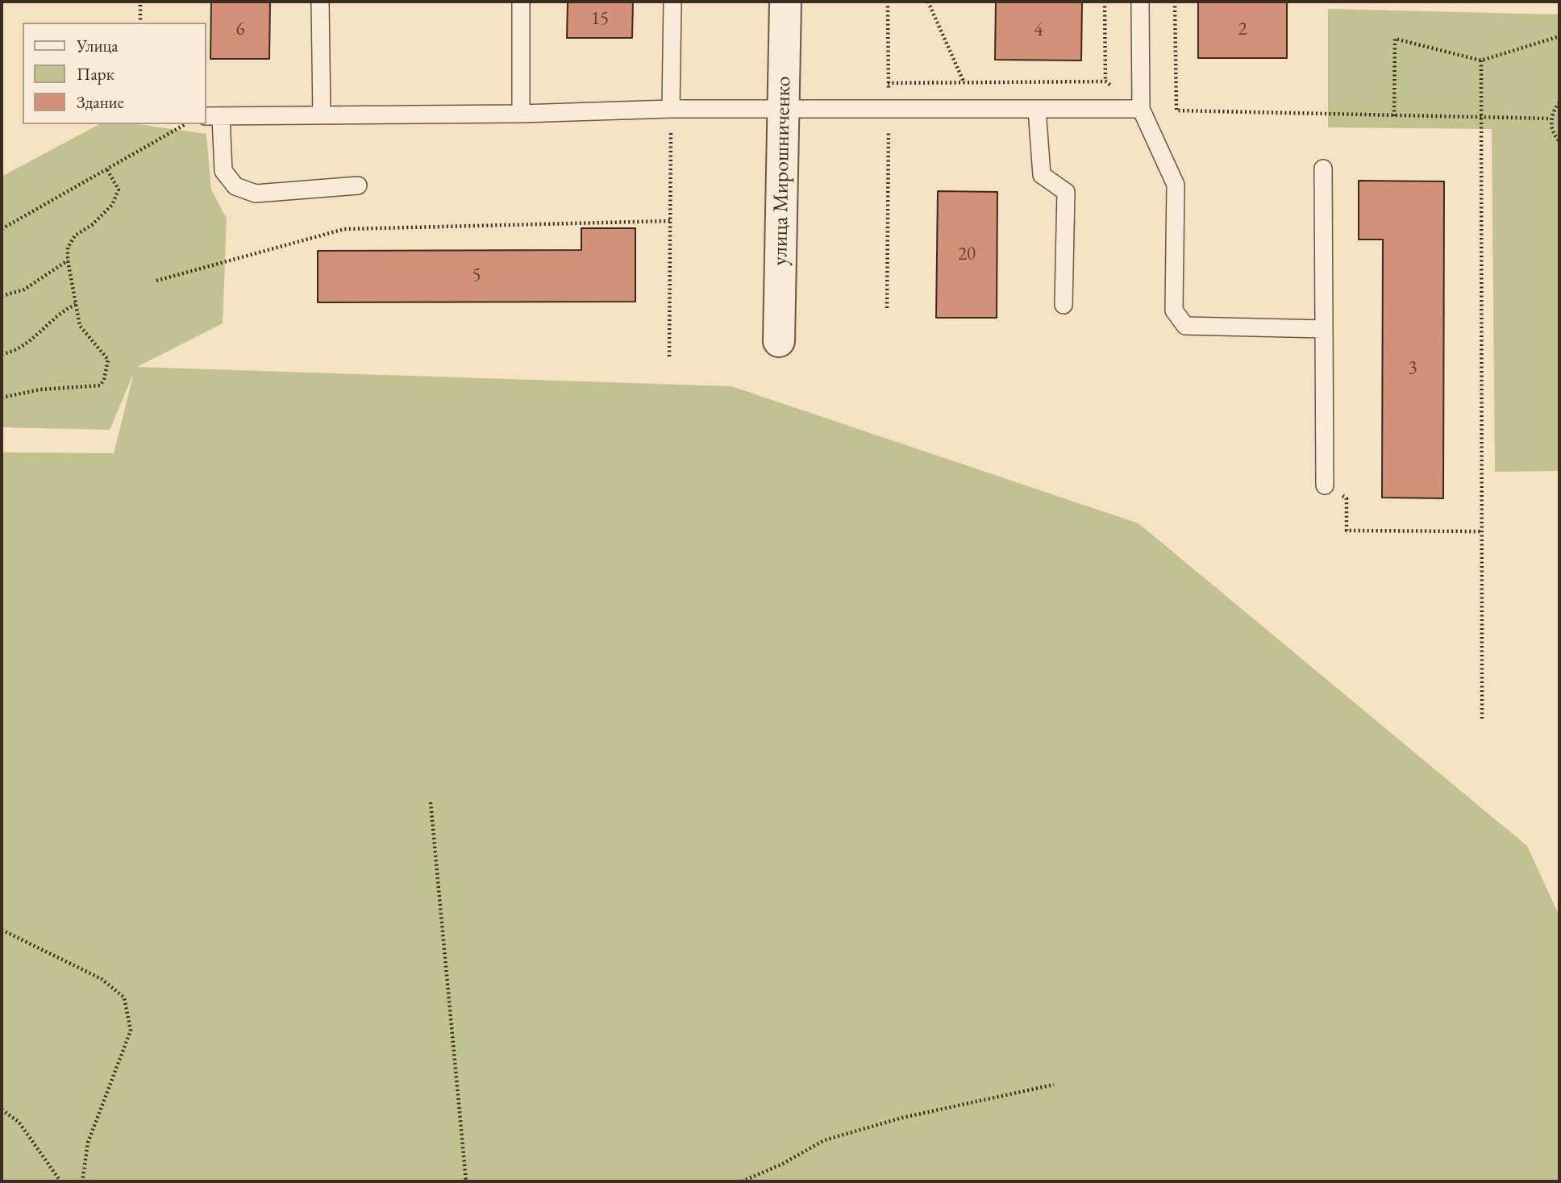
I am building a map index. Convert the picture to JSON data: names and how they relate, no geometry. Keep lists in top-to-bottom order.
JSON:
{
  "streets": {
    "street": ["улица Мирошниченко"]
  },
  "house_numbers": [
    "15",
    "6",
    "2",
    "4",
    "20",
    "5",
    "3"
  ],
  "legend": ["Улица", "Парк", "Здание"]
}
